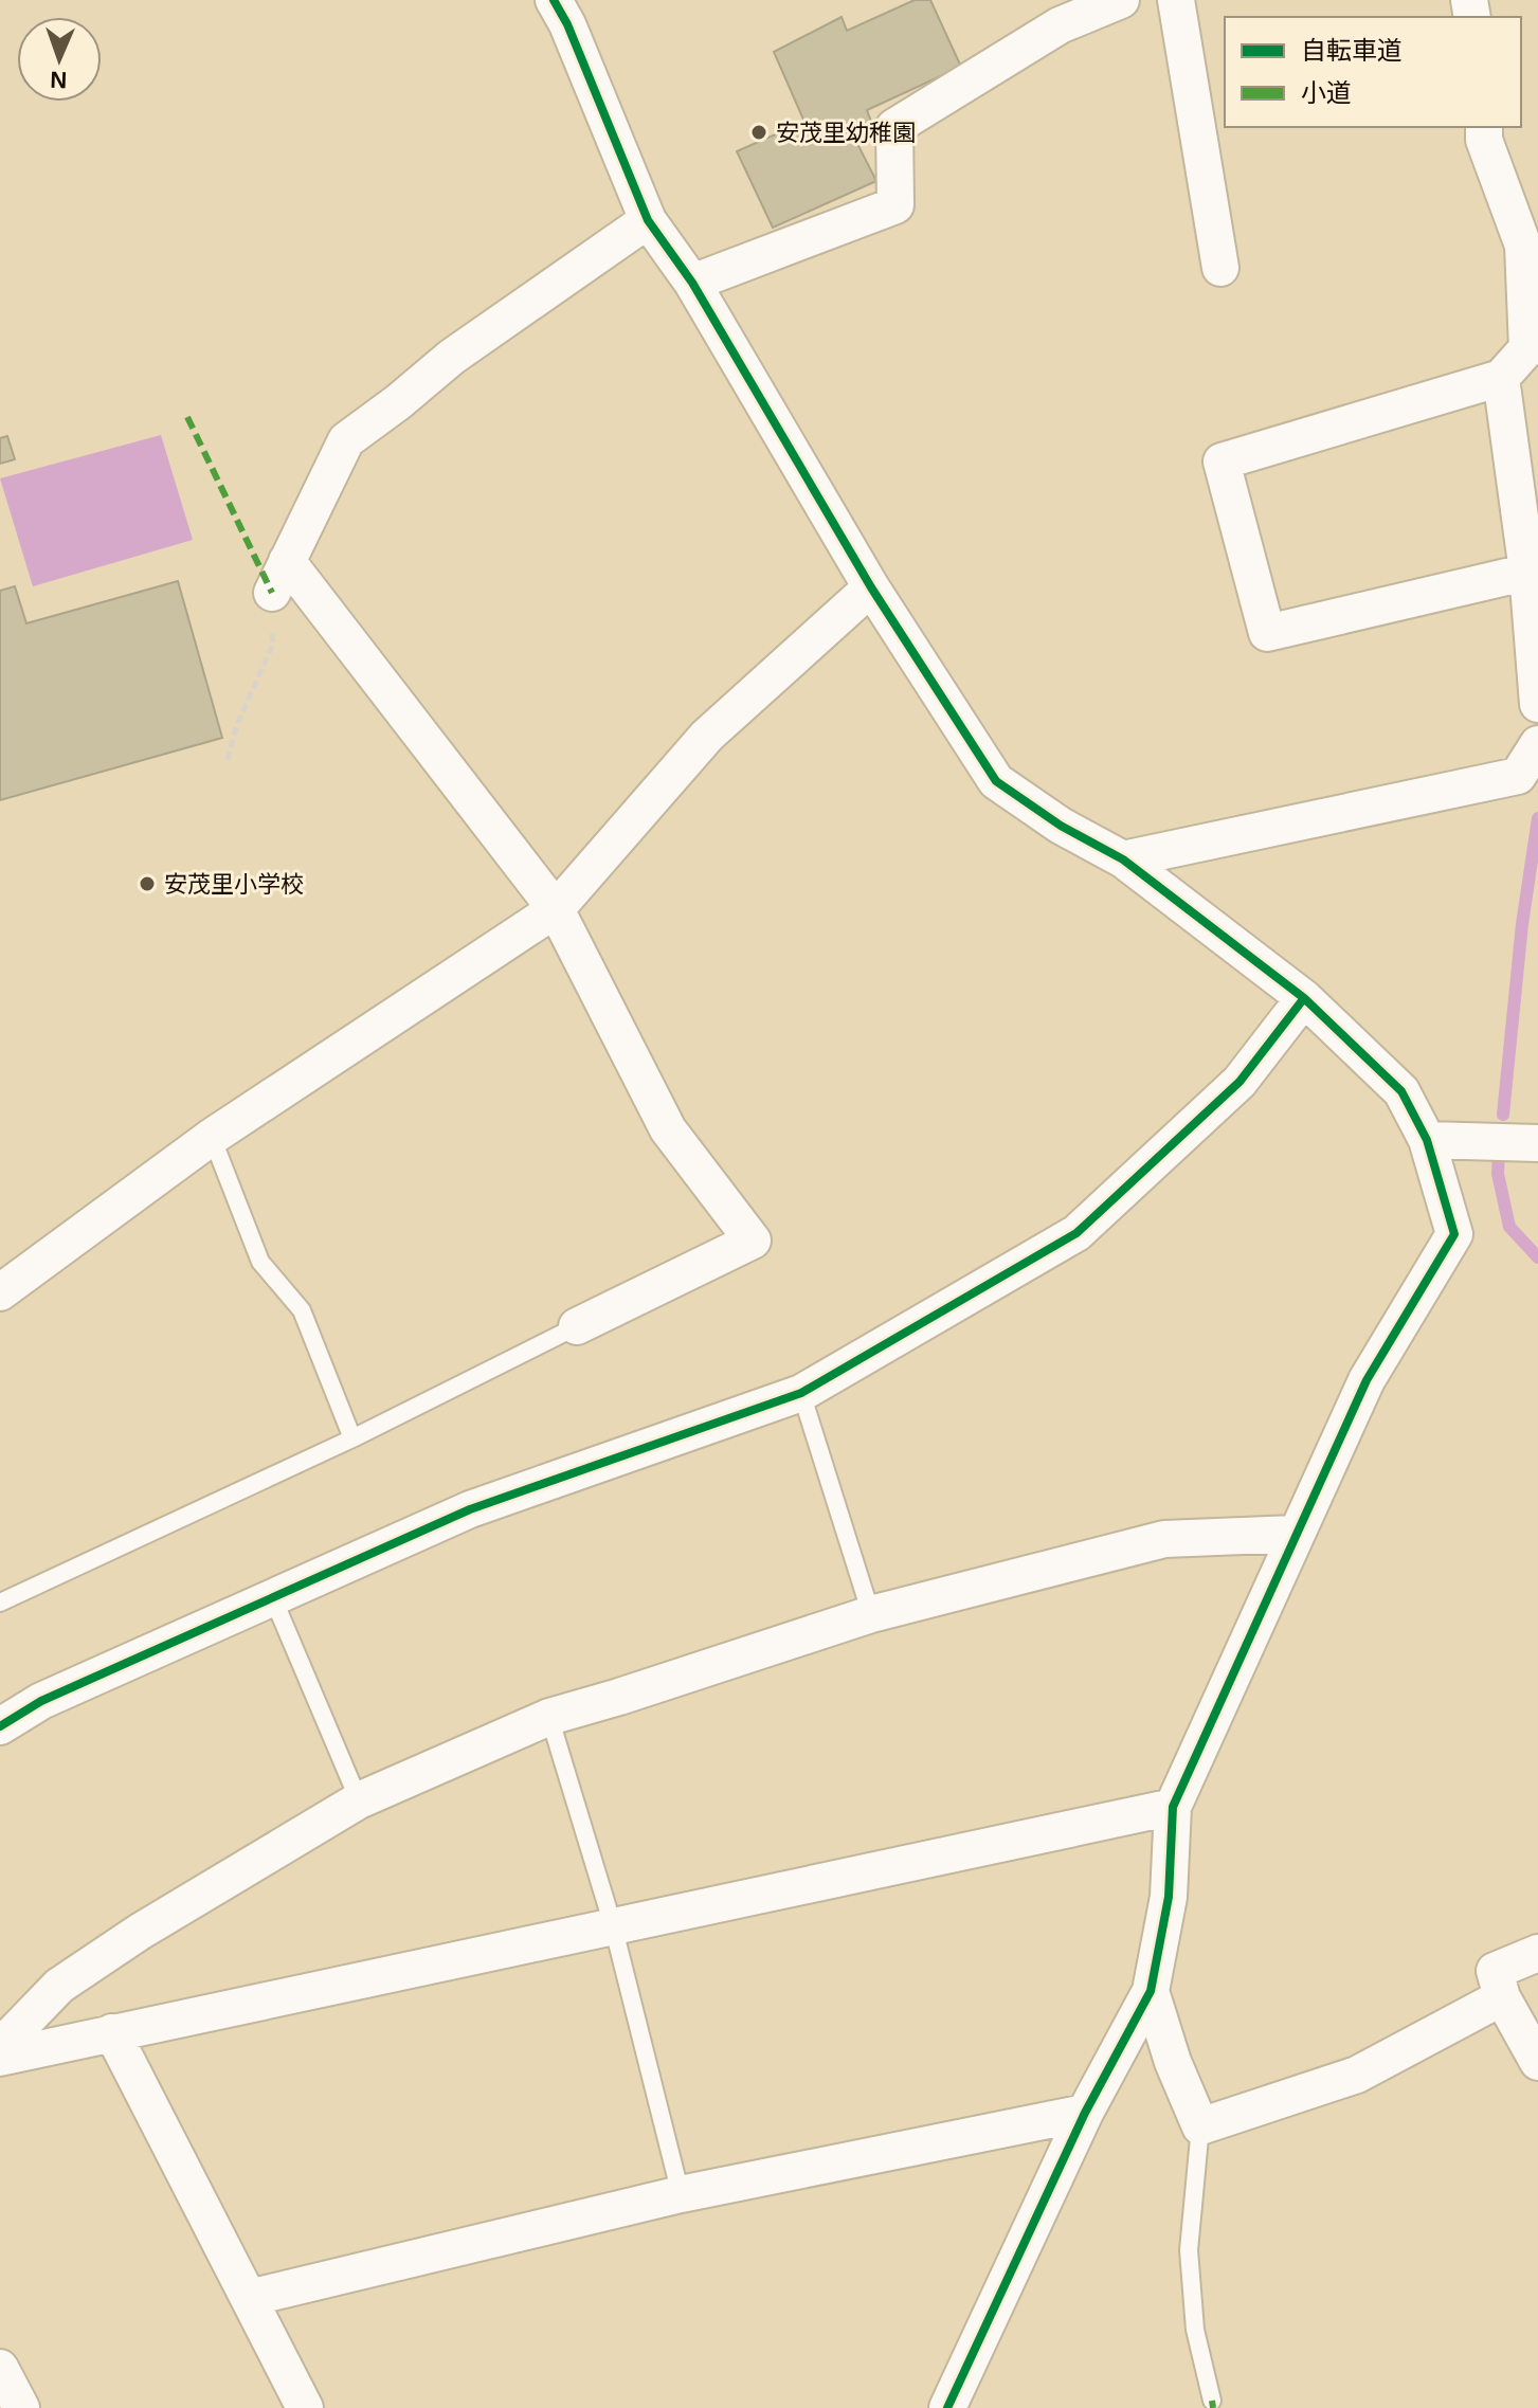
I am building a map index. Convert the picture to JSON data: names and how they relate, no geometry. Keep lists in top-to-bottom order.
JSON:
{
  "places": ["安茂里幼稚園", "安茂里小学校"],
  "legend": ["自転車道", "小道"],
  "north": "bottom"
}
